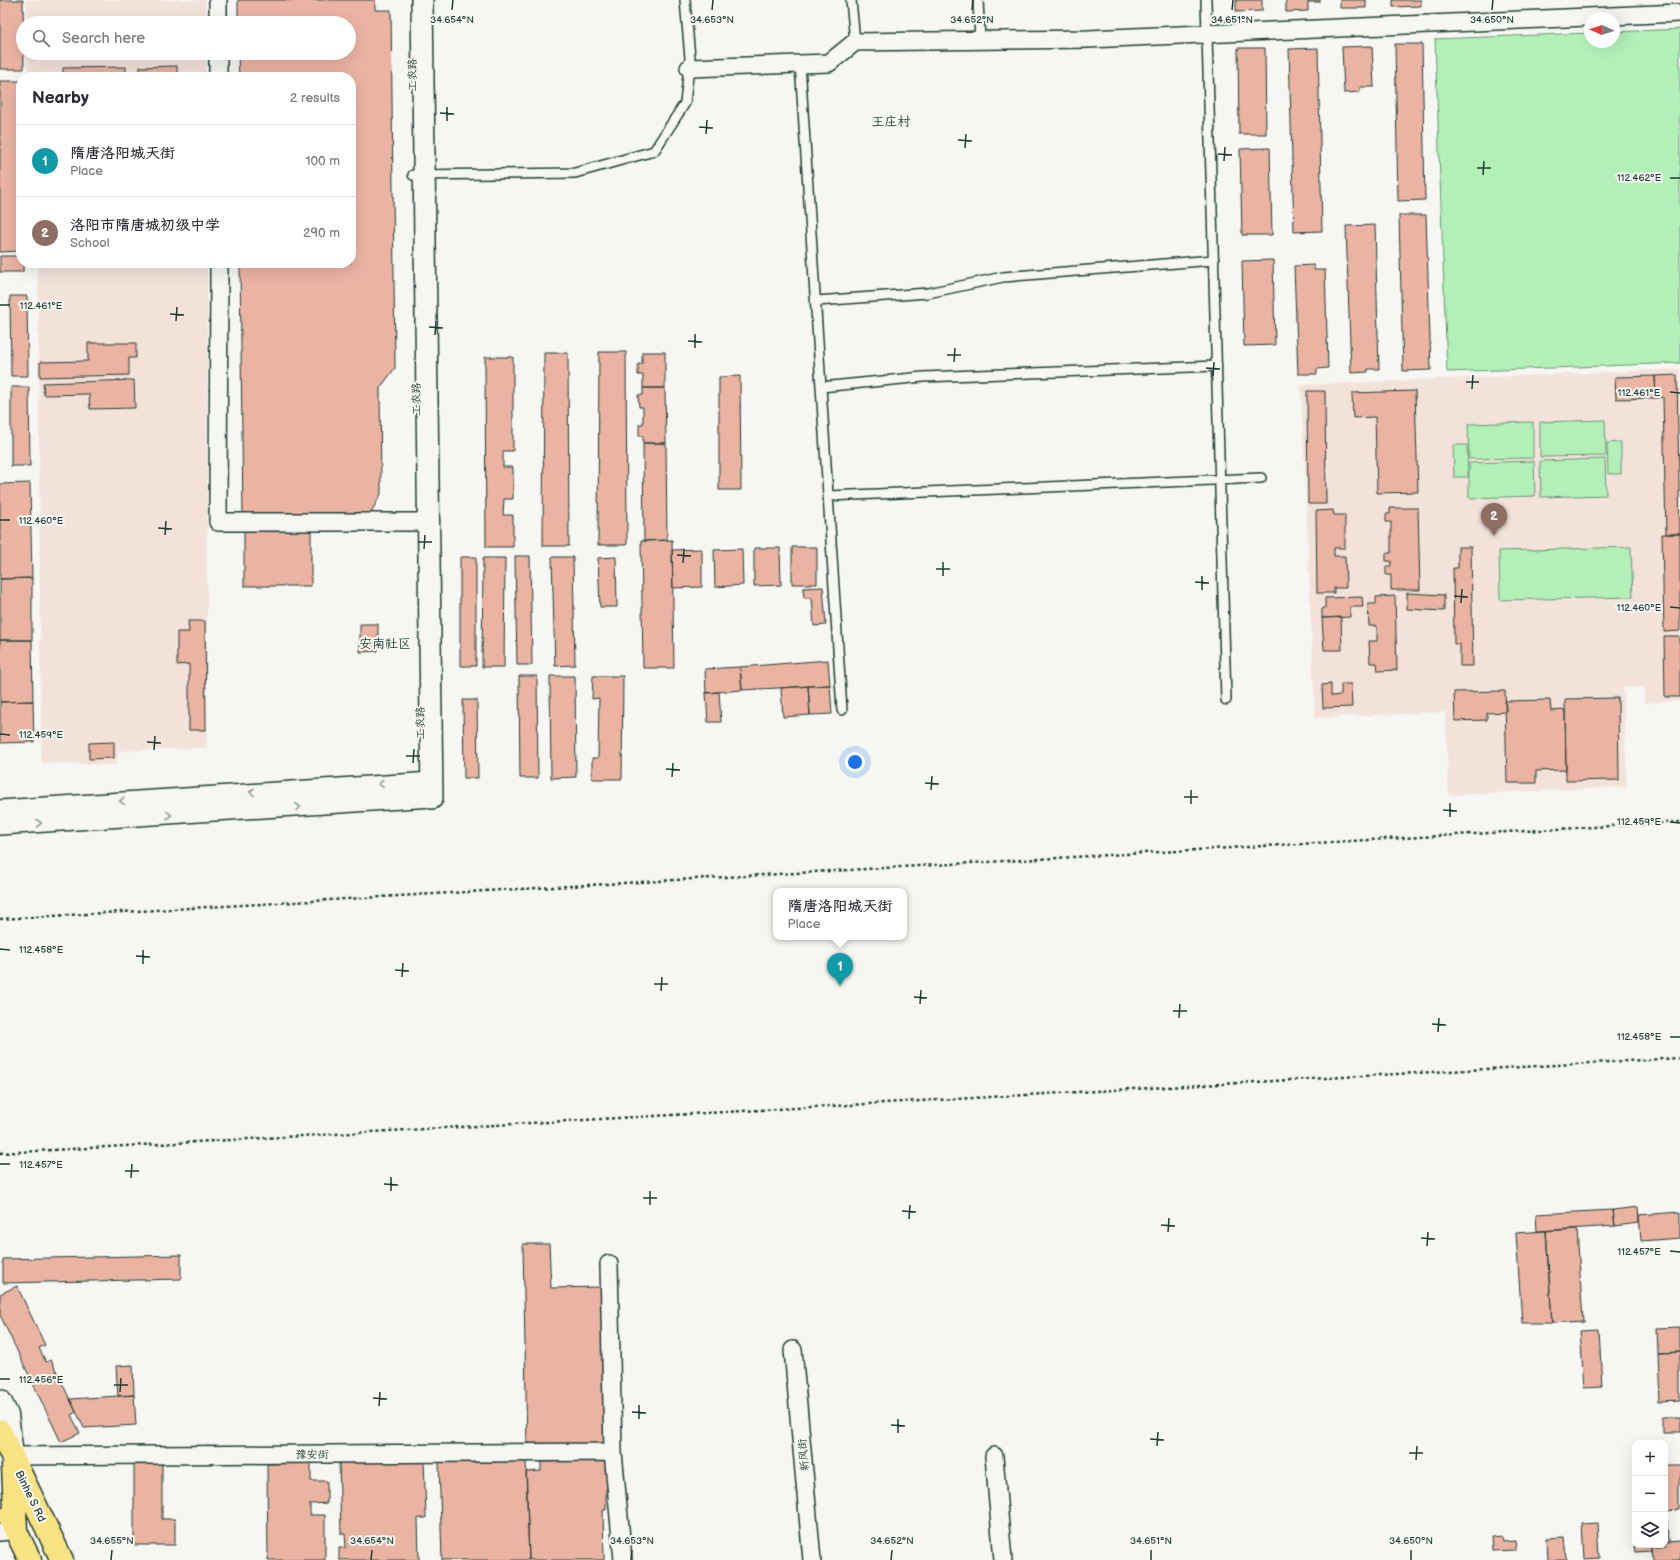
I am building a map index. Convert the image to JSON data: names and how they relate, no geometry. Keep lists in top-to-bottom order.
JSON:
{
  "streets": {
    "main road": ["Binhe S Rd"],
    "street": ["工农路", "豫安街", "新风街"]
  },
  "crossings": [
    ["豫安街", "Binhe S Rd"]
  ],
  "districts": ["王庄村", "安南社区"],
  "north": "left",
  "page": {
    "search": "Search here",
    "heading": ["Nearby", "2 results"],
    "list": [
      {
        "mark": "1",
        "name": "隋唐洛阳城天街",
        "note": "Place",
        "value": "100 m"
      },
      {
        "mark": "2",
        "name": "洛阳市隋唐城初级中学",
        "note": "School",
        "value": "290 m"
      }
    ],
    "pins": ["2", "1"],
    "popup": ["隋唐洛阳城天街", "Place"],
    "map_buttons": ["+", "−"]
  },
  "coordinates": [
    "34.654°N",
    "34.653°N",
    "34.652°N",
    "34.651°N",
    "34.650°N",
    "112.462°E",
    "112.461°E",
    "112.460°E",
    "112.459°E",
    "112.458°E",
    "112.457°E",
    "112.456°E",
    "34.655°N"
  ]
}
